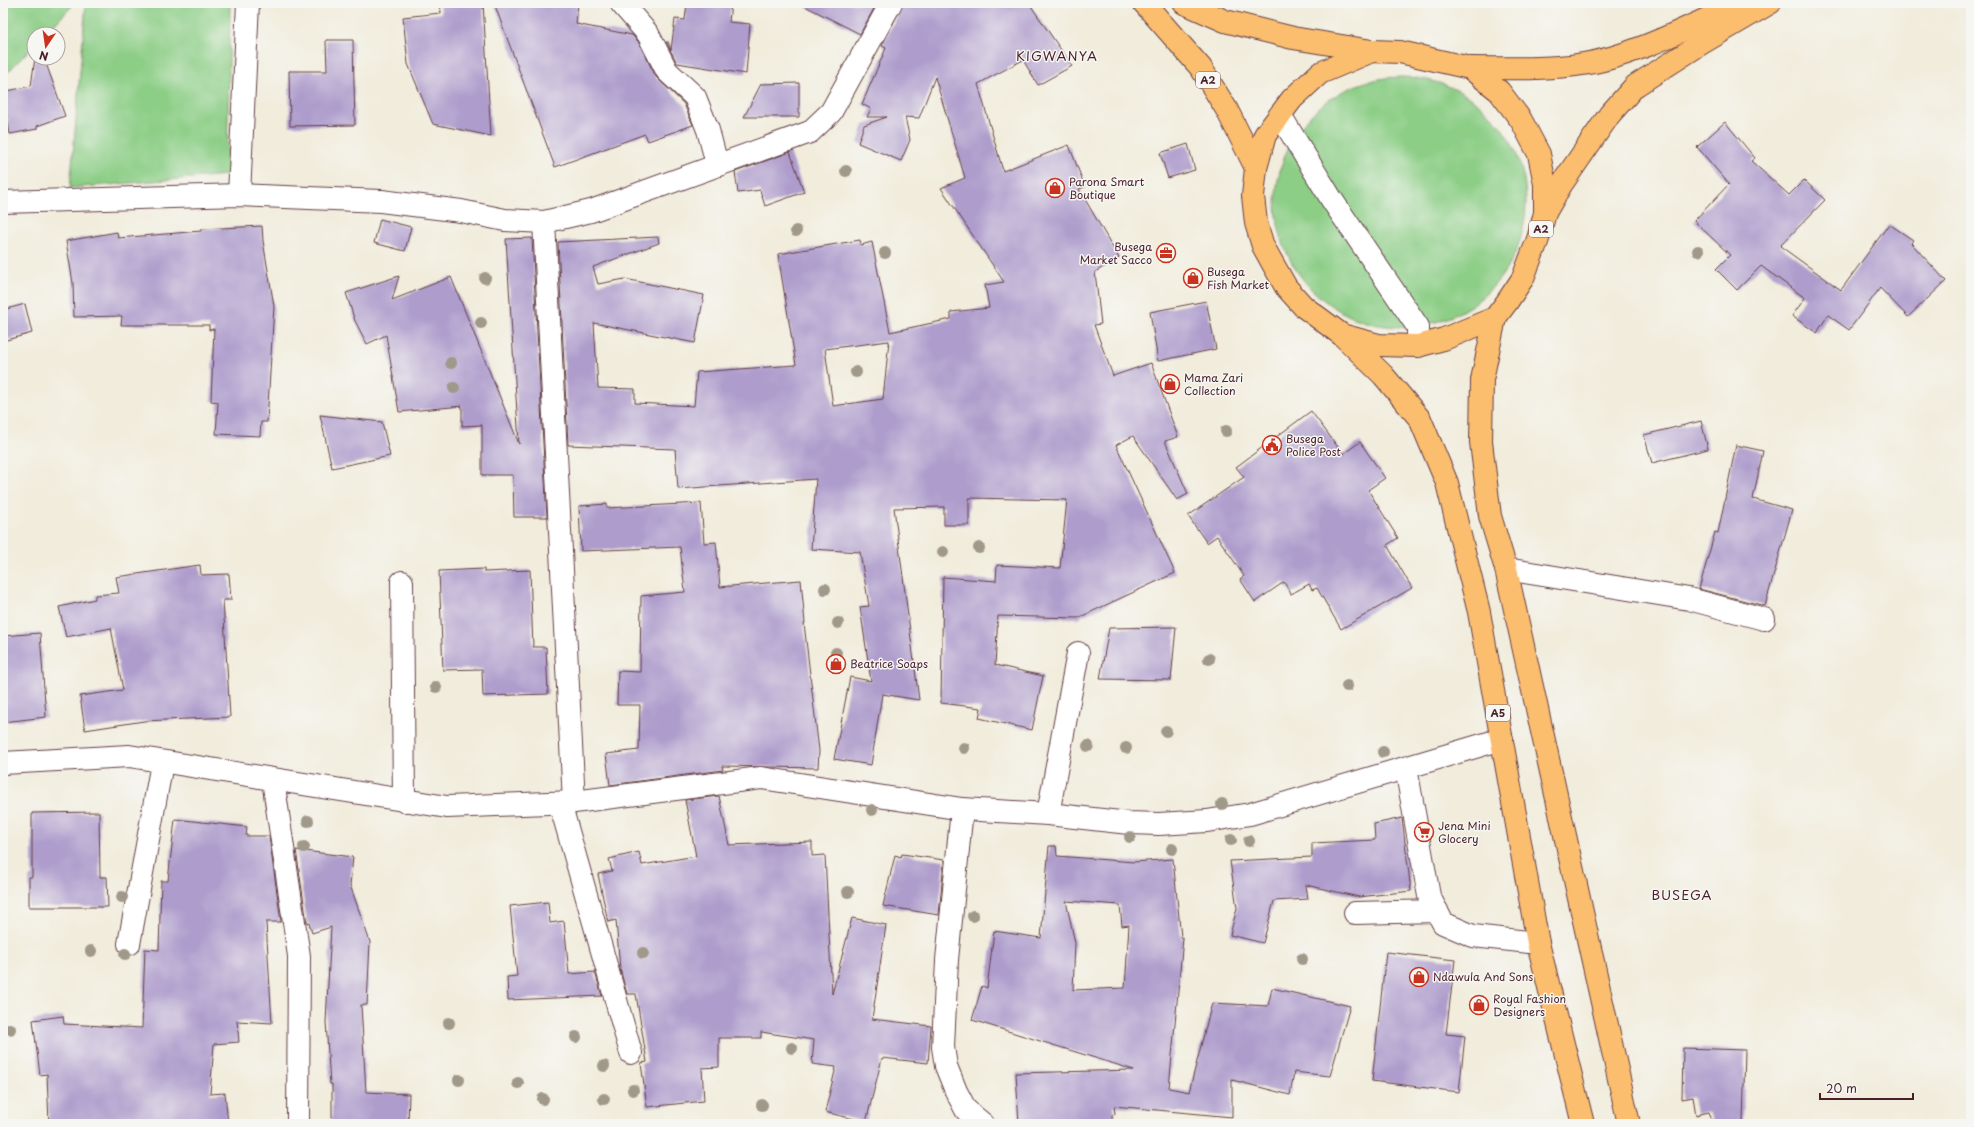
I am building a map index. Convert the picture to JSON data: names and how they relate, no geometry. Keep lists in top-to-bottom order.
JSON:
{
  "streets": {
    "main road": ["A2", "A5"]
  },
  "crossings": [
    ["A2", "A5"]
  ],
  "districts": ["KIGWANYA", "BUSEGA"],
  "places": {
    "shop": [
      "Parona Smart Boutique",
      "Busega Fish Market",
      "Mama Zari Collection",
      "Beatrice Soaps",
      "Ndawula And Sons",
      "Royal Fashion Designers"
    ],
    "office": ["Busega Market Sacco"],
    "public building": ["Busega Police Post"],
    "supermarket": ["Jena Mini Glocery"]
  },
  "scale_bar": "20 m",
  "north": "bottom"
}
